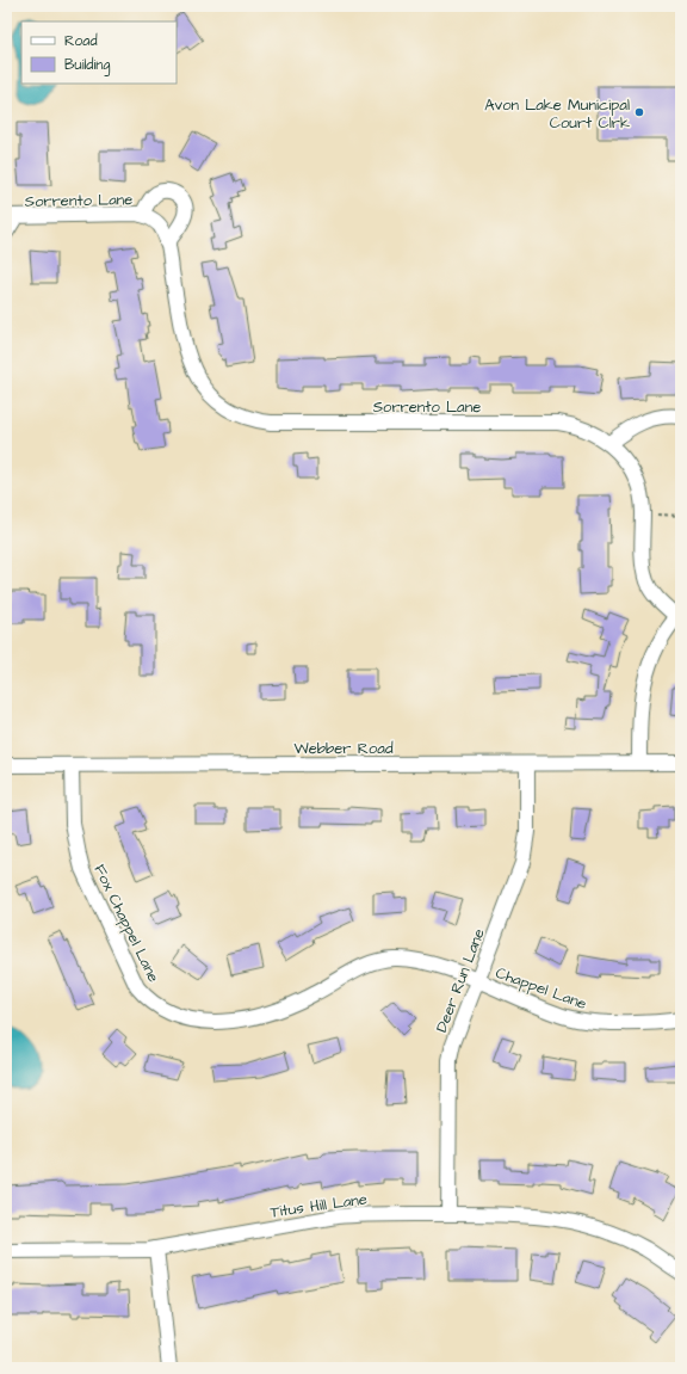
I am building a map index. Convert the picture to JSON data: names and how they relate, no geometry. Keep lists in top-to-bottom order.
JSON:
{
  "streets": {
    "street": [
      "Sorrento Lane",
      "Webber Road",
      "Fox Chappel Lane",
      "Deer Run Lane",
      "Chappel Lane",
      "Titus Hill Lane"
    ]
  },
  "crossings": [
    ["Webber Road", "Fox Chappel Lane"],
    ["Webber Road", "Deer Run Lane"],
    ["Fox Chappel Lane", "Deer Run Lane"],
    ["Fox Chappel Lane", "Chappel Lane"],
    ["Deer Run Lane", "Chappel Lane"],
    ["Deer Run Lane", "Titus Hill Lane"]
  ],
  "places": ["Avon Lake Municipal Court Clrk"],
  "legend": ["Road", "Building"]
}
